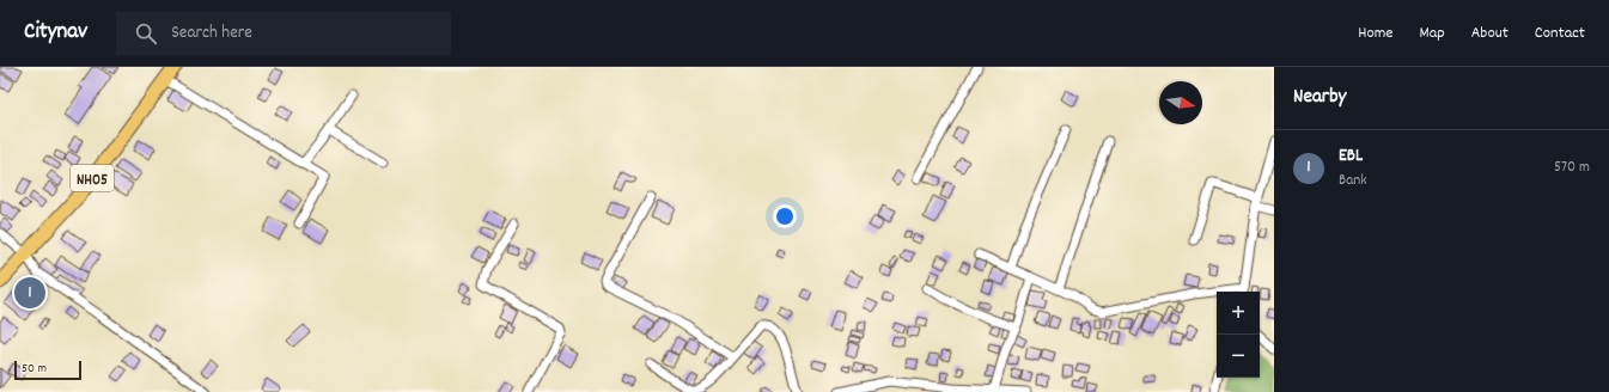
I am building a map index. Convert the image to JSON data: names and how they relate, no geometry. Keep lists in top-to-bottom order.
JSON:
{
  "streets": {
    "main road": ["NH05"]
  },
  "scale_bar": "50 m",
  "north": "right",
  "page": {
    "header": "Citynav",
    "search": "Search here",
    "nav": [
      "Home",
      "Map",
      "About",
      "Contact"
    ],
    "heading": "Nearby",
    "list": [
      {
        "mark": "1",
        "name": "EBL",
        "note": "Bank",
        "value": "570 m"
      }
    ],
    "pins": "1",
    "map_buttons": ["+", "−"],
    "scale": "50 m"
  }
}
